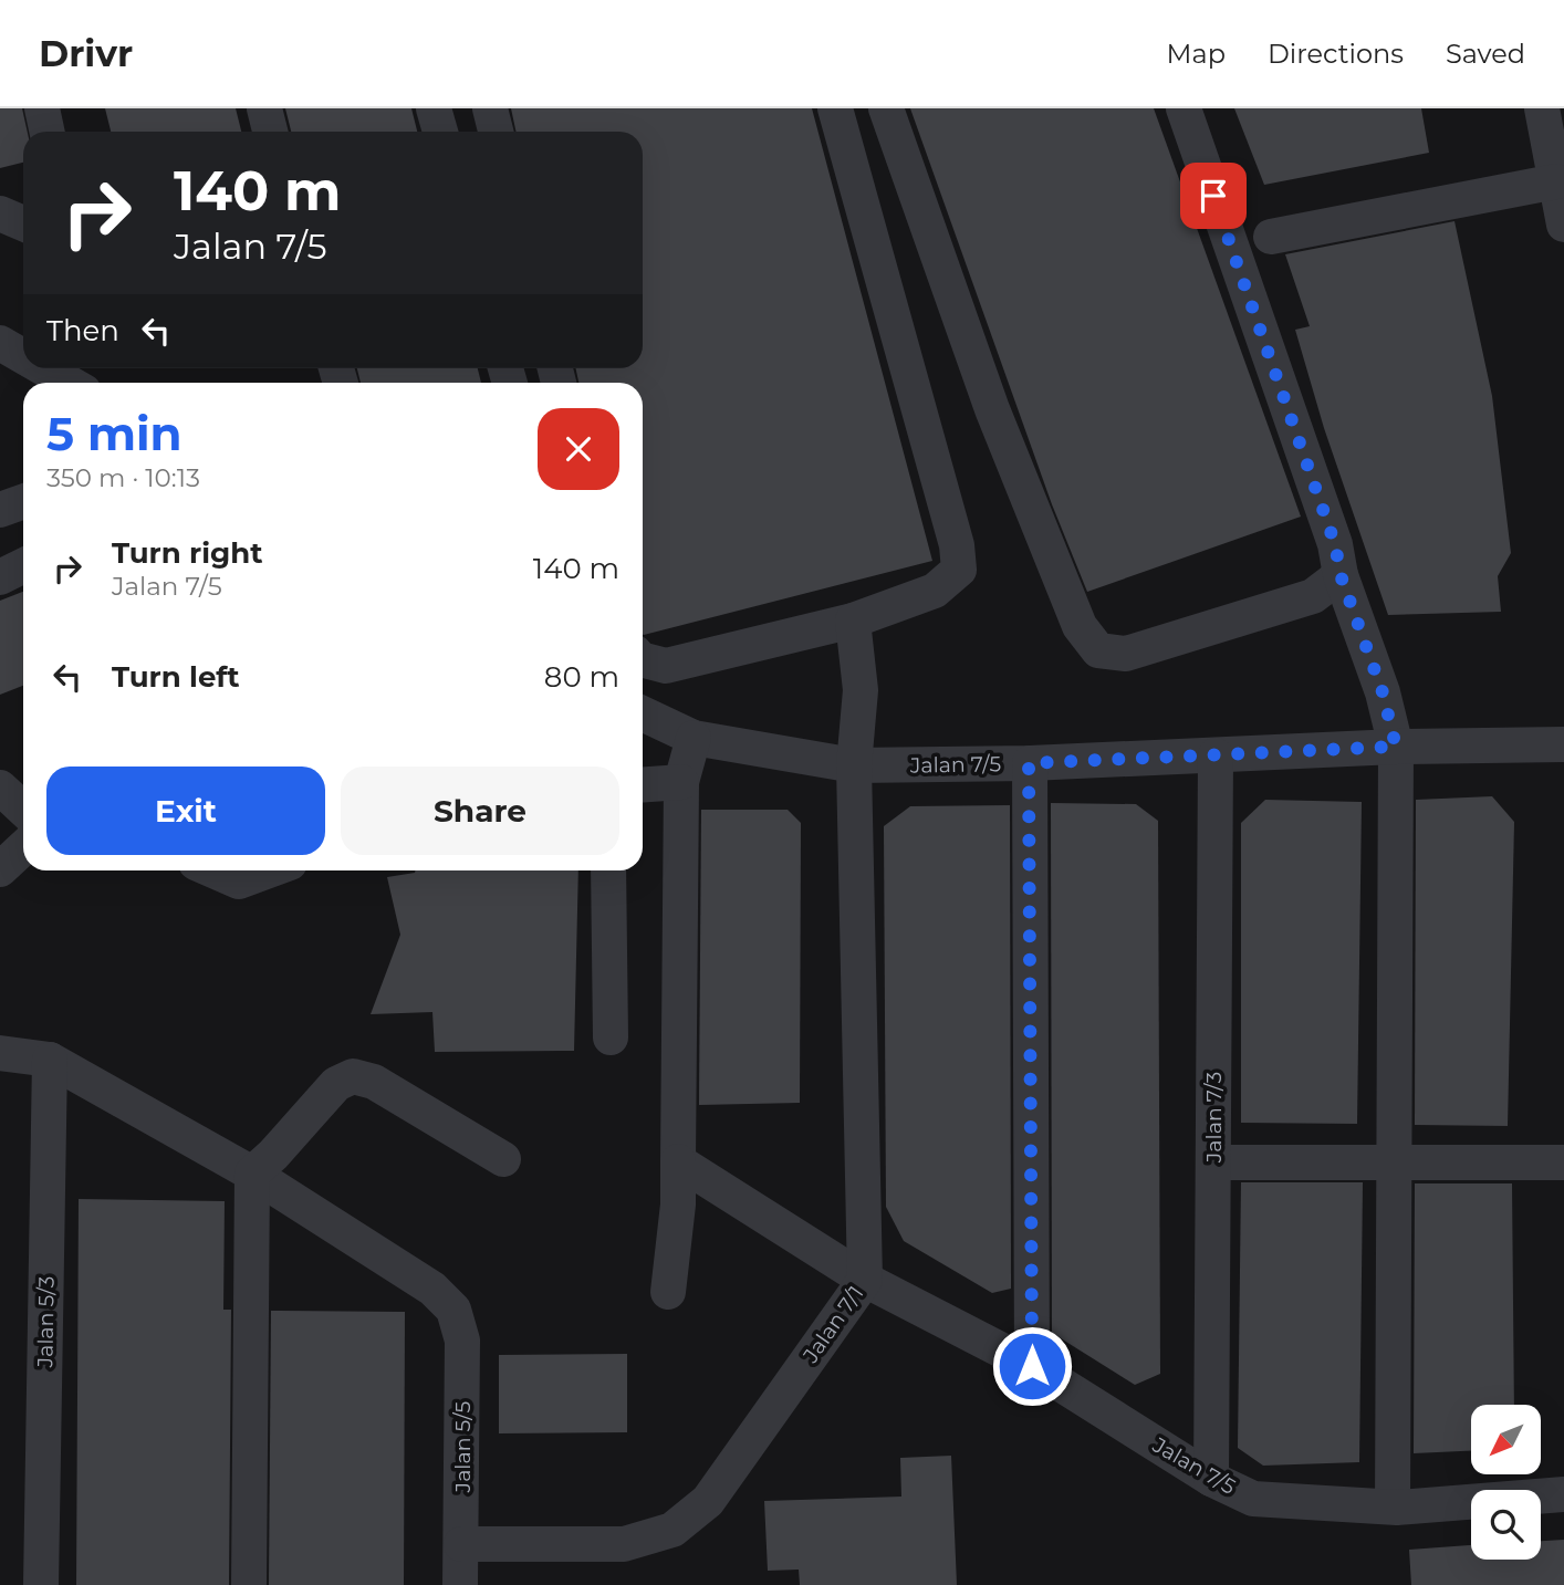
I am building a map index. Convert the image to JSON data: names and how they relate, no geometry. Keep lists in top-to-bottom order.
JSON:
{
  "streets": {
    "street": [
      "Jalan 7/5",
      "Jalan 7/3",
      "Jalan 5/3",
      "Jalan 7/1",
      "Jalan 5/5"
    ]
  },
  "crossings": [
    ["Jalan 7/5", "Jalan 7/3"],
    ["Jalan 7/5", "Jalan 7/1"],
    ["Jalan 7/1", "Jalan 5/5"]
  ],
  "north": "bottom left",
  "page": {
    "header": "Drivr",
    "nav": ["Map", "Directions", "Saved"],
    "turn": ["140 m", "Jalan 7/5"],
    "then": "Then",
    "heading": ["5 min", "350 m · 10:13"],
    "list": [
      {
        "name": "Turn right",
        "note": "Jalan 7/5",
        "value": "140 m"
      },
      {
        "name": "Turn left",
        "value": "80 m"
      }
    ],
    "buttons": ["Exit", "Share"]
  }
}
